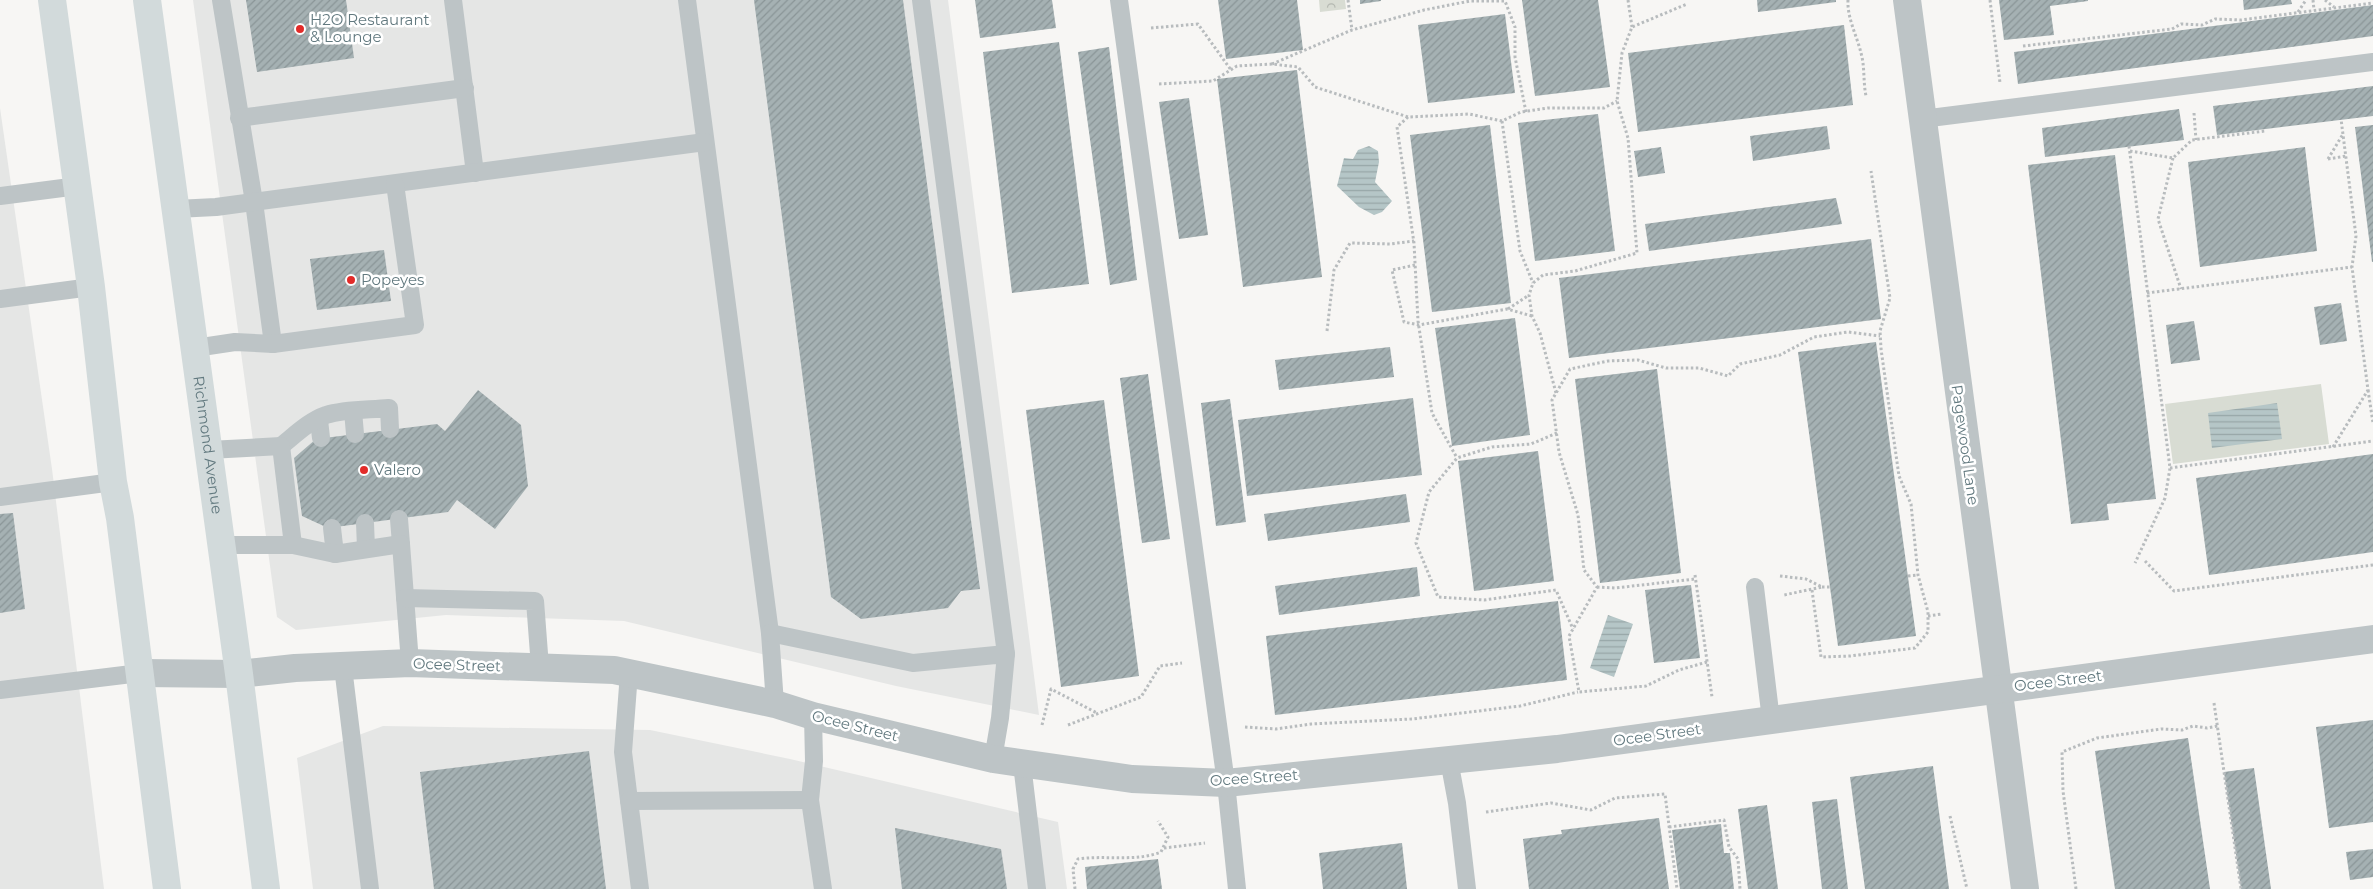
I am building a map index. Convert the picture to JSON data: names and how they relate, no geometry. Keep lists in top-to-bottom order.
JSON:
{
  "streets": {
    "main road": ["Richmond Avenue"],
    "street": ["Pagewood Lane", "Ocee Street"]
  },
  "crossings": [
    ["Richmond Avenue", "Ocee Street"],
    ["Pagewood Lane", "Ocee Street"]
  ],
  "places": ["H2O Restaurant & Lounge", "Popeyes", "Valero"]
}
